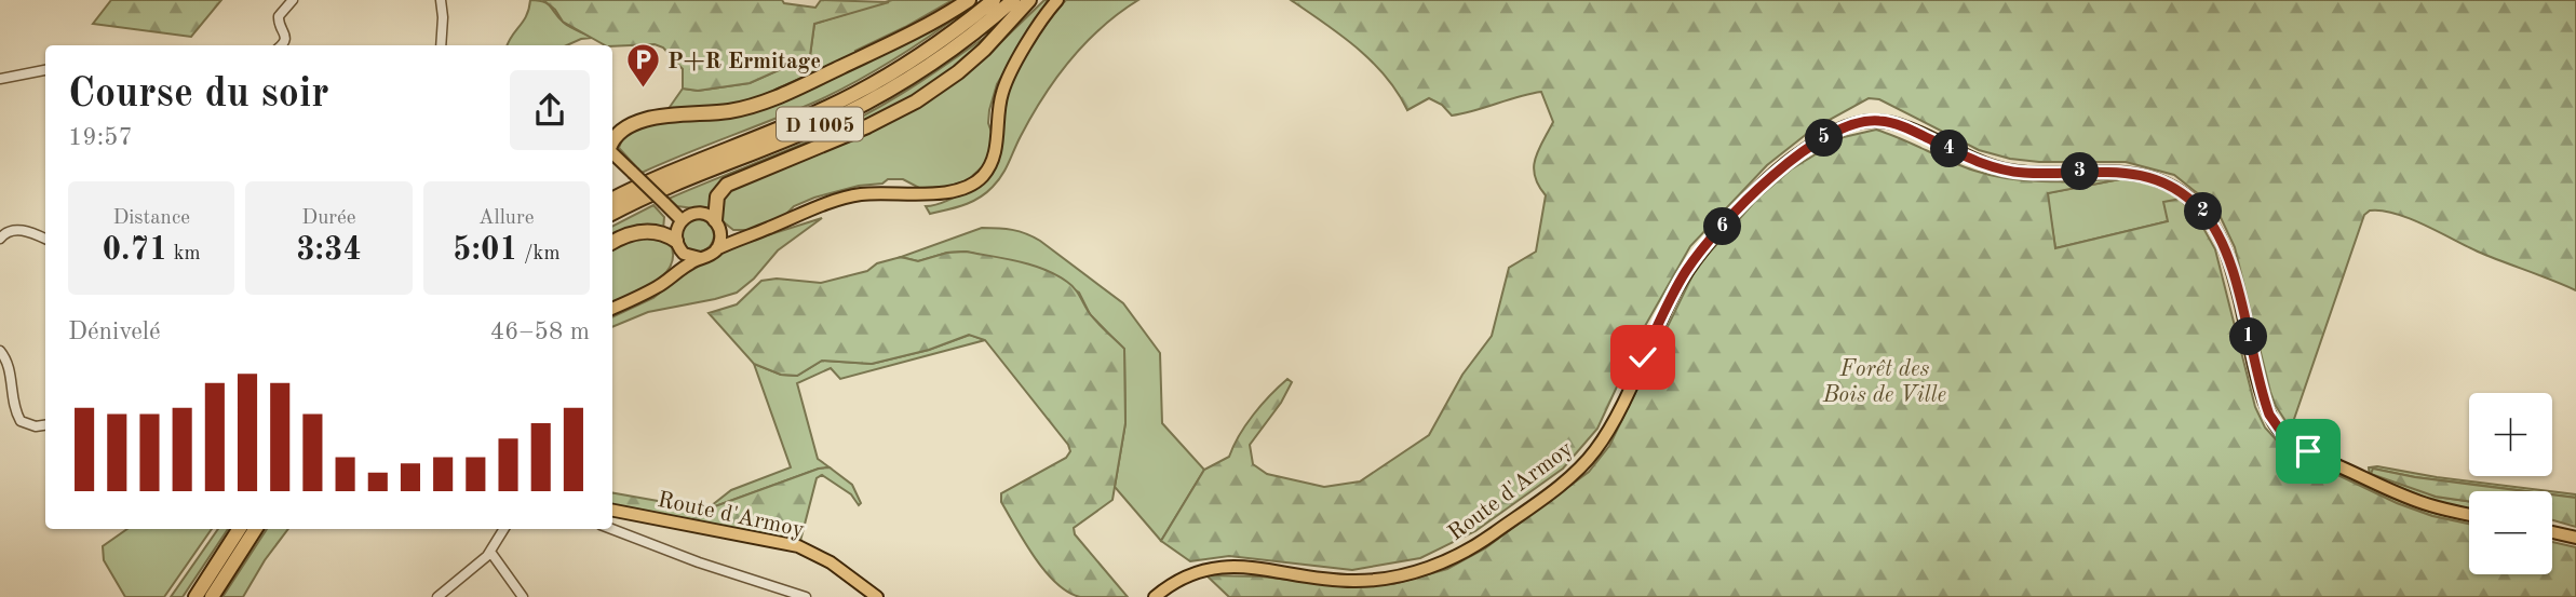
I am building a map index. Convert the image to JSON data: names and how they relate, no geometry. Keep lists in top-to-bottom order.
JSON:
{
  "streets": {
    "highway": ["D 1005"],
    "main road": ["Route d'Armoy"]
  },
  "parks": ["Forêt des Bois de Ville"],
  "places": {
    "parking": ["P+R Ermitage"]
  },
  "page": {
    "heading": ["Course du soir", "19:57"],
    "pins": [
      "5",
      "4",
      "3",
      "2",
      "6",
      "1"
    ],
    "stats": [
      ["Distance", "0.71 km"],
      ["Durée", "3:34"],
      ["Allure", "5:01 /km"]
    ],
    "chart": ["Dénivelé", "46–58 m"],
    "map_buttons": ["+", "−"]
  }
}
